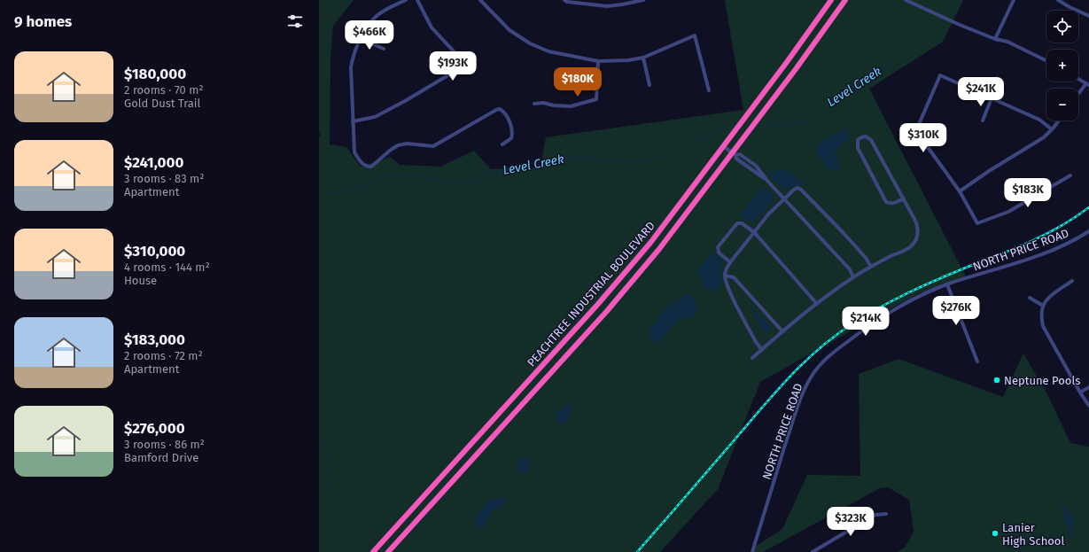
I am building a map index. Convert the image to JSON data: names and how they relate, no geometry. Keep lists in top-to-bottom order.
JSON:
{
  "streets": {
    "highway": ["PEACHTREE INDUSTRIAL BOULEVARD"],
    "street": ["NORTH PRICE ROAD"]
  },
  "water": ["Level Creek"],
  "places": ["Neptune Pools", "Lanier High School"],
  "page": {
    "heading": "9 homes",
    "map_buttons": ["+", "−"],
    "price": [
      "$466K",
      "$193K",
      "$180K",
      "$241K",
      "$310K",
      "$183K",
      "$276K",
      "$214K",
      "$323K"
    ],
    "list": [
      {
        "name": "$180,000",
        "note": "2 rooms · 70 m² · Gold Dust Trail"
      },
      {
        "name": "$241,000",
        "note": "3 rooms · 83 m² · Apartment"
      },
      {
        "name": "$310,000",
        "note": "4 rooms · 144 m² · House"
      },
      {
        "name": "$183,000",
        "note": "2 rooms · 72 m² · Apartment"
      },
      {
        "name": "$276,000",
        "note": "3 rooms · 86 m² · Bamford Drive"
      }
    ]
  }
}
